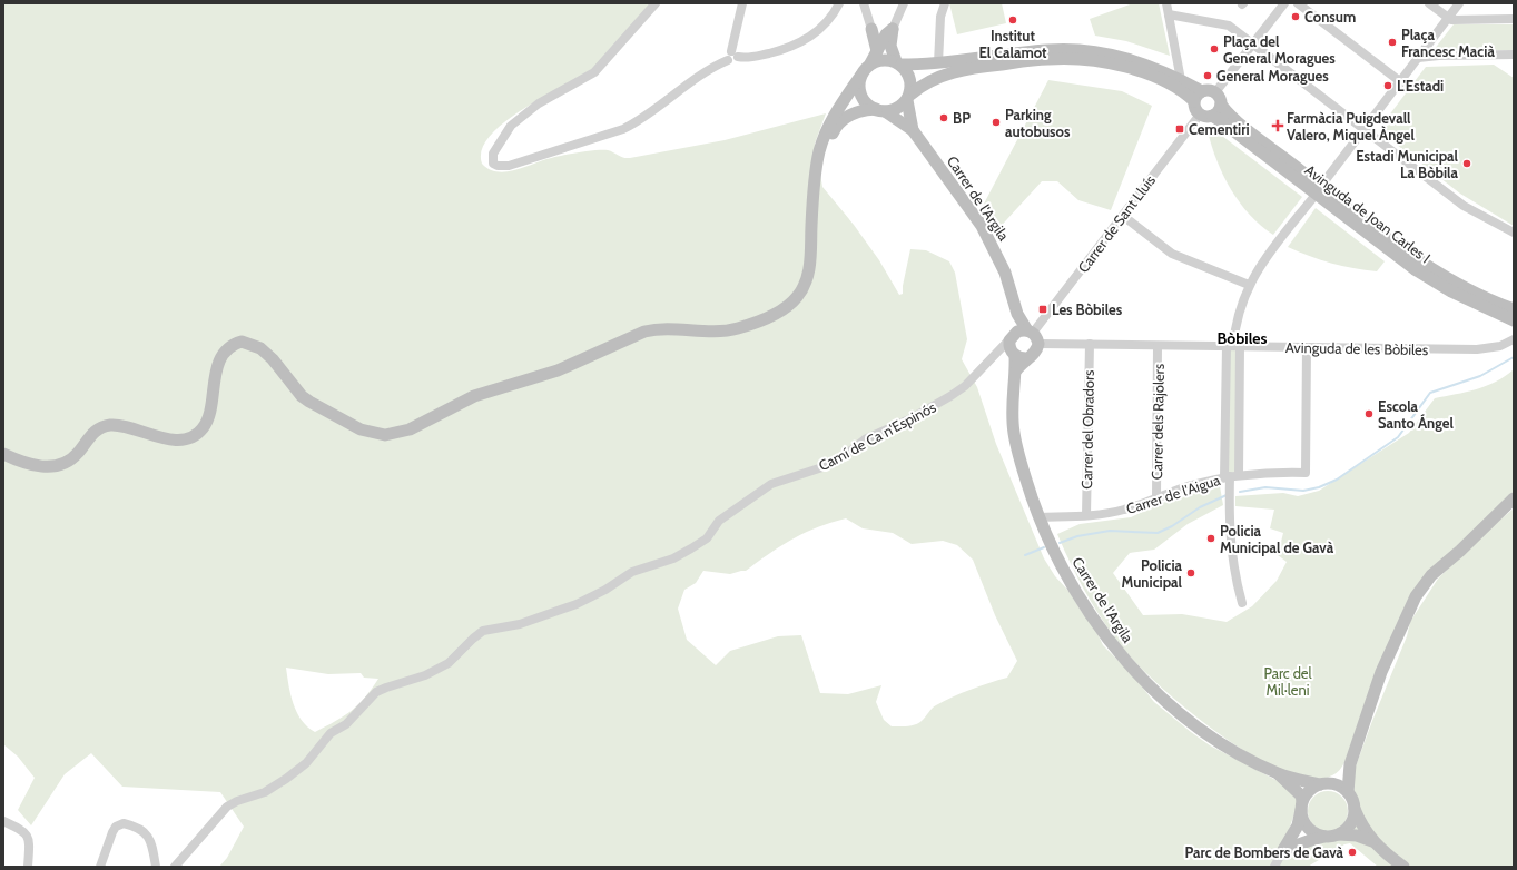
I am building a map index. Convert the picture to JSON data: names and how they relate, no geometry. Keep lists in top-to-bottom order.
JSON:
{
  "streets": {
    "main road": ["Carrer de l'Argila", "Avinguda de Joan Carles I"],
    "street": [
      "Carrer de Sant Lluís",
      "Avinguda de les Bòbiles",
      "Carrer dels Rajolers",
      "Carrer del Obradors",
      "Camí de Ca n'Espinós",
      "Carrer de l'Aigua"
    ]
  },
  "crossings": [
    ["Carrer de l'Argila", "Carrer de Sant Lluís"],
    ["Carrer de l'Argila", "Avinguda de les Bòbiles"],
    ["Carrer de l'Argila", "Camí de Ca n'Espinós"],
    ["Carrer de l'Argila", "Carrer de l'Aigua"],
    ["Avinguda de Joan Carles I", "Carrer de Sant Lluís"],
    ["Carrer de Sant Lluís", "Avinguda de les Bòbiles"],
    ["Carrer de Sant Lluís", "Camí de Ca n'Espinós"],
    ["Avinguda de les Bòbiles", "Carrer dels Rajolers"],
    ["Avinguda de les Bòbiles", "Carrer del Obradors"],
    ["Avinguda de les Bòbiles", "Camí de Ca n'Espinós"],
    ["Avinguda de les Bòbiles", "Carrer de l'Aigua"],
    ["Carrer dels Rajolers", "Carrer de l'Aigua"],
    ["Carrer del Obradors", "Carrer de l'Aigua"]
  ],
  "districts": ["Bòbiles"],
  "parks": ["Parc del Mil·leni"],
  "places": {
    "other": [
      "Consum",
      "Institut El Calamot",
      "Plaça Francesc Macià",
      "Plaça del General Moragues",
      "General Moragues",
      "L'Estadi",
      "BP",
      "Parking autobusos",
      "Estadi Municipal La Bòbila",
      "Escola Santo Ángel",
      "Policia Municipal de Gavà",
      "Policia Municipal",
      "Parc de Bombers de Gavà"
    ],
    "health": ["Farmàcia Puigdevall Valero, Miquel Àngel"],
    "transit": ["Cementiri", "Les Bòbiles"]
  }
}
